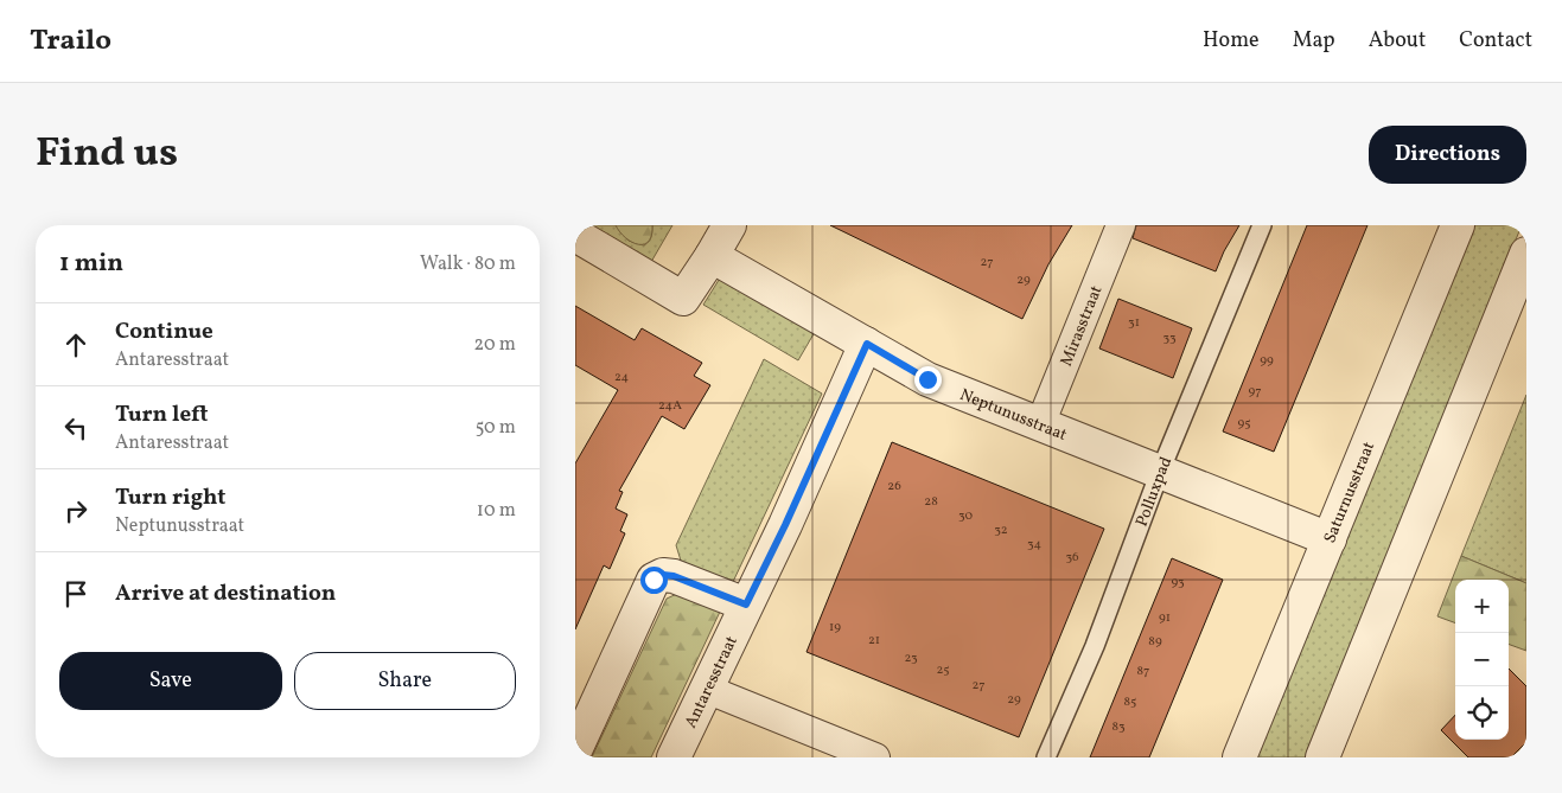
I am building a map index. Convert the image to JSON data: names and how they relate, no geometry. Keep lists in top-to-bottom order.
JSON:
{
  "streets": {
    "street": [
      "Mirasstraat",
      "Neptunusstraat",
      "Saturnusstraat",
      "Antaresstraat"
    ],
    "lane": ["Polluxpad"]
  },
  "crossings": [
    ["Mirasstraat", "Neptunusstraat"],
    ["Neptunusstraat", "Polluxpad"],
    ["Neptunusstraat", "Saturnusstraat"],
    ["Neptunusstraat", "Antaresstraat"]
  ],
  "house_numbers": [
    "27",
    "29",
    "31",
    "33",
    "99",
    "24",
    "97",
    "24A",
    "95",
    "26",
    "28",
    "30",
    "32",
    "34",
    "36",
    "93",
    "91",
    "19",
    "21",
    "89",
    "23",
    "25",
    "87",
    "27",
    "29",
    "85",
    "83"
  ],
  "page": {
    "header": "Trailo",
    "nav": [
      "Home",
      "Map",
      "About",
      "Contact"
    ],
    "title": "Find us",
    "buttons": [
      "Directions",
      ["Save", "Share"]
    ],
    "heading": ["1 min", "Walk · 80 m"],
    "list": [
      ["Continue", "Antaresstraat", "20 m"],
      ["Turn left", "Antaresstraat", "50 m"],
      ["Turn right", "Neptunusstraat", "10 m"],
      "Arrive at destination"
    ],
    "map_buttons": ["+", "−"]
  }
}
